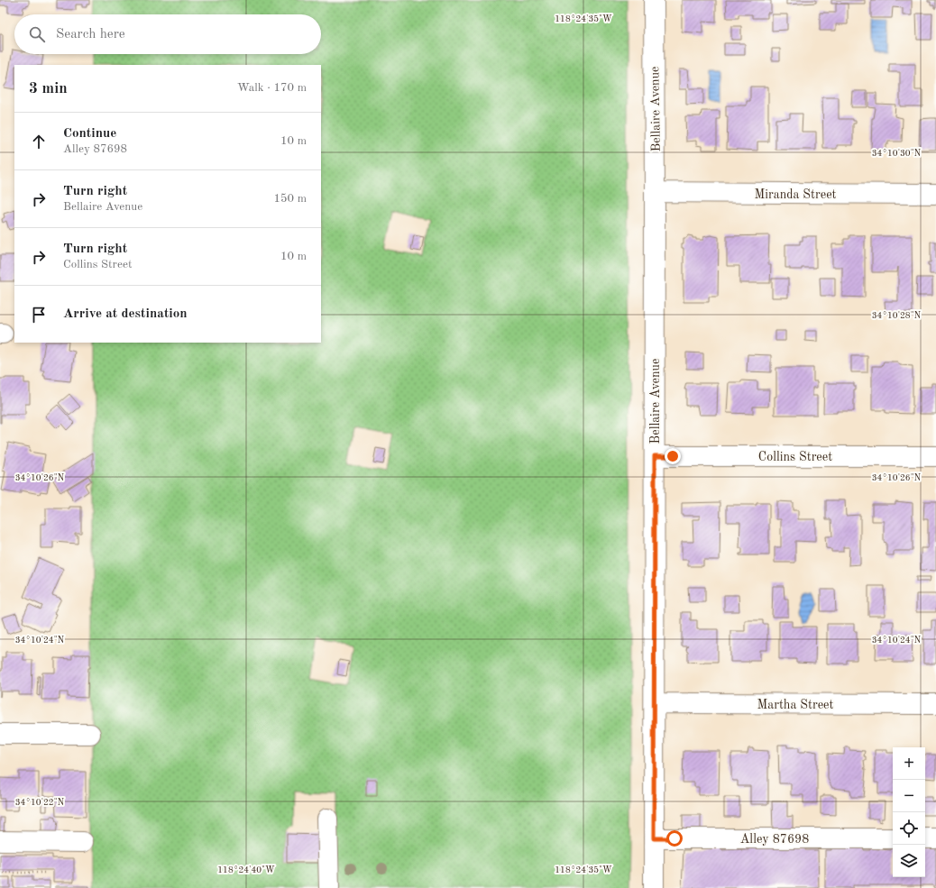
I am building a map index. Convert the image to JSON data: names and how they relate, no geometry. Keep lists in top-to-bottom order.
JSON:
{
  "streets": {
    "street": [
      "Bellaire Avenue",
      "Miranda Street",
      "Collins Street",
      "Martha Street",
      "Alley 87698"
    ]
  },
  "crossings": [
    ["Bellaire Avenue", "Miranda Street"],
    ["Bellaire Avenue", "Collins Street"],
    ["Bellaire Avenue", "Martha Street"],
    ["Bellaire Avenue", "Alley 87698"]
  ],
  "page": {
    "search": "Search here",
    "heading": ["3 min", "Walk · 170 m"],
    "list": [
      ["Continue", "Alley 87698", "10 m"],
      ["Turn right", "Bellaire Avenue", "150 m"],
      ["Turn right", "Collins Street", "10 m"],
      "Arrive at destination"
    ],
    "map_buttons": ["+", "−"]
  },
  "coordinates": [
    "118°24'35\"W",
    "34°10'30\"N",
    "34°10'28\"N",
    "34°10'26\"N",
    "34°10'24\"N",
    "34°10'22\"N",
    "118°24'40\"W"
  ]
}
